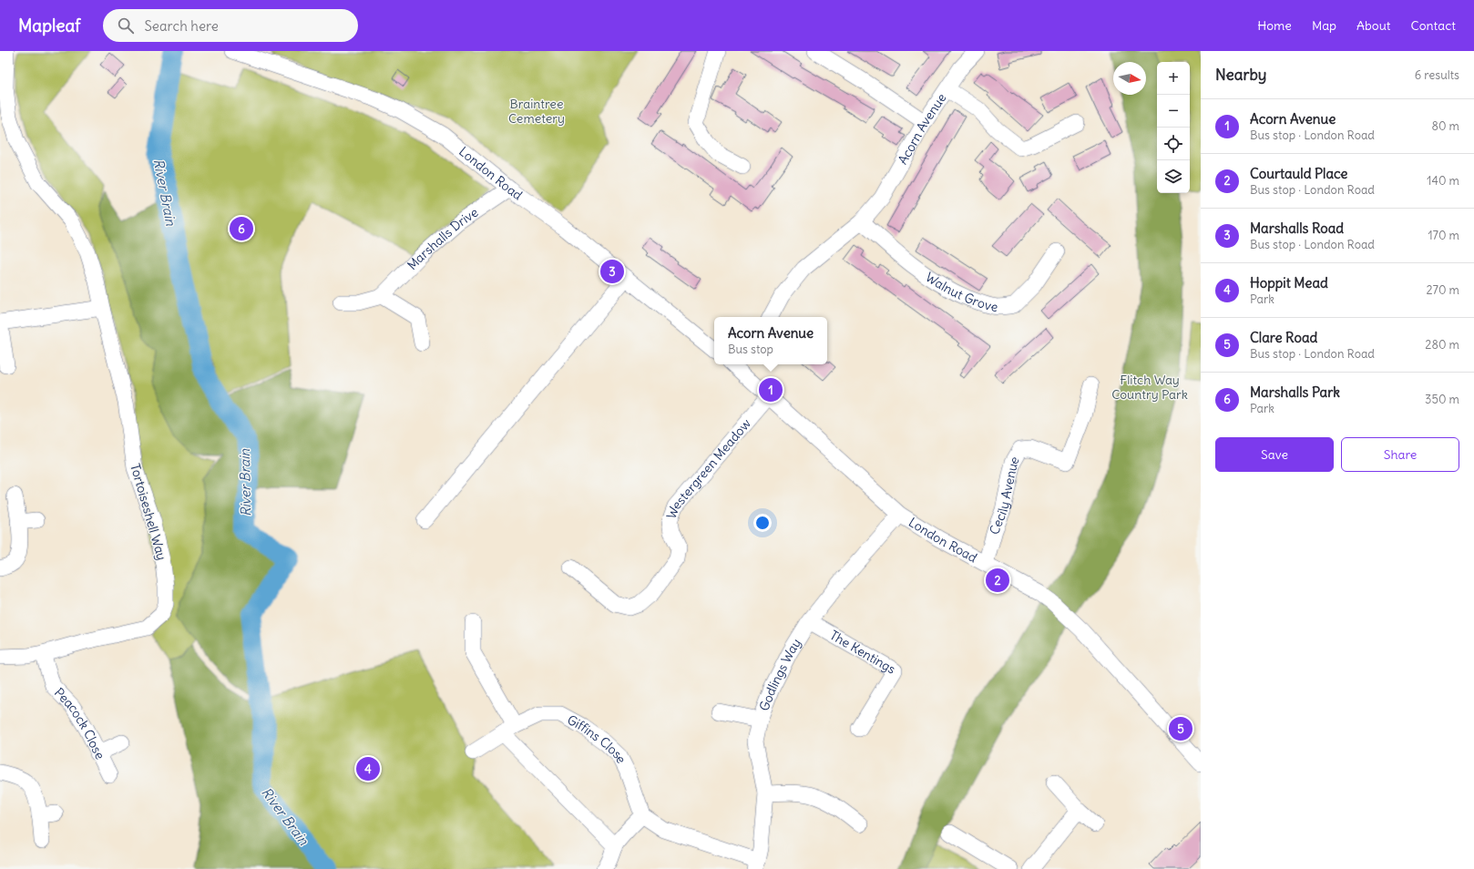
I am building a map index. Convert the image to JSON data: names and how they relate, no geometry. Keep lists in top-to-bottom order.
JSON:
{
  "streets": {
    "street": [
      "Acorn Avenue",
      "London Road",
      "Marshalls Drive",
      "Walnut Grove",
      "Westergreen Meadow",
      "Cecily Avenue",
      "Tortoiseshell Way",
      "The Kentings",
      "Godlings Way",
      "Peacock Close",
      "Giffins Close"
    ]
  },
  "crossings": [
    ["Acorn Avenue", "Walnut Grove"],
    ["London Road", "Marshalls Drive"],
    ["London Road", "Westergreen Meadow"],
    ["London Road", "Cecily Avenue"],
    ["London Road", "Godlings Way"],
    ["Tortoiseshell Way", "Peacock Close"],
    ["The Kentings", "Godlings Way"]
  ],
  "water": ["River Brain"],
  "parks": ["Braintree Cemetery", "Flitch Way Country Park"],
  "north": "right",
  "page": {
    "header": "Mapleaf",
    "search": "Search here",
    "nav": [
      "Home",
      "Map",
      "About",
      "Contact"
    ],
    "heading": ["Nearby", "6 results"],
    "map_buttons": ["+", "−"],
    "list": [
      {
        "mark": "1",
        "name": "Acorn Avenue",
        "note": "Bus stop · London Road",
        "value": "80 m"
      },
      {
        "mark": "2",
        "name": "Courtauld Place",
        "note": "Bus stop · London Road",
        "value": "140 m"
      },
      {
        "mark": "3",
        "name": "Marshalls Road",
        "note": "Bus stop · London Road",
        "value": "170 m"
      },
      {
        "mark": "4",
        "name": "Hoppit Mead",
        "note": "Park",
        "value": "270 m"
      },
      {
        "mark": "5",
        "name": "Clare Road",
        "note": "Bus stop · London Road",
        "value": "280 m"
      },
      {
        "mark": "6",
        "name": "Marshalls Park",
        "note": "Park",
        "value": "350 m"
      }
    ],
    "pins": [
      "6",
      "3",
      "1",
      "2",
      "5",
      "4"
    ],
    "popup": ["Acorn Avenue", "Bus stop"],
    "buttons": ["Save", "Share"]
  }
}
